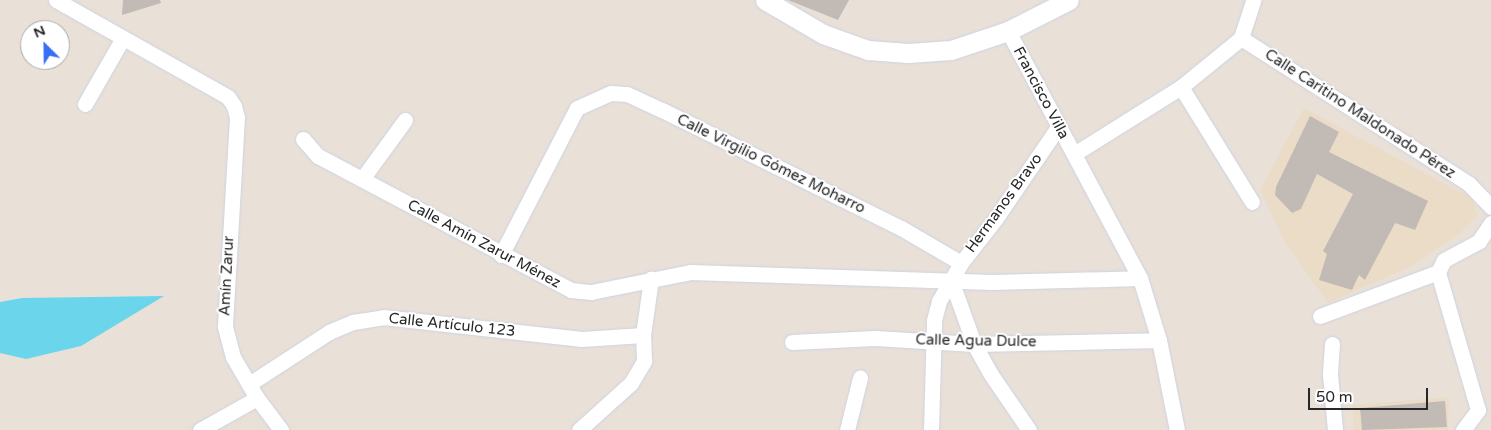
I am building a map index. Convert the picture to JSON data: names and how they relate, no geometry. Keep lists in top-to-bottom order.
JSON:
{
  "streets": {
    "street": [
      "Francisco Villa",
      "Calle Caritino Maldonado Pérez",
      "Calle Virgilio Gómez Moharro",
      "Hermanos Bravo",
      "Calle Amín Zarur Ménez",
      "Amín Zarur",
      "Calle Artículo 123",
      "Calle Agua Dulce"
    ]
  },
  "crossings": [
    ["Francisco Villa", "Hermanos Bravo"],
    ["Francisco Villa", "Calle Amín Zarur Ménez"],
    ["Francisco Villa", "Calle Agua Dulce"],
    ["Calle Virgilio Gómez Moharro", "Hermanos Bravo"],
    ["Calle Virgilio Gómez Moharro", "Calle Amín Zarur Ménez"],
    ["Hermanos Bravo", "Calle Amín Zarur Ménez"],
    ["Hermanos Bravo", "Calle Agua Dulce"],
    ["Amín Zarur", "Calle Artículo 123"]
  ],
  "scale_bar": "50 m",
  "north": "top left"
}
